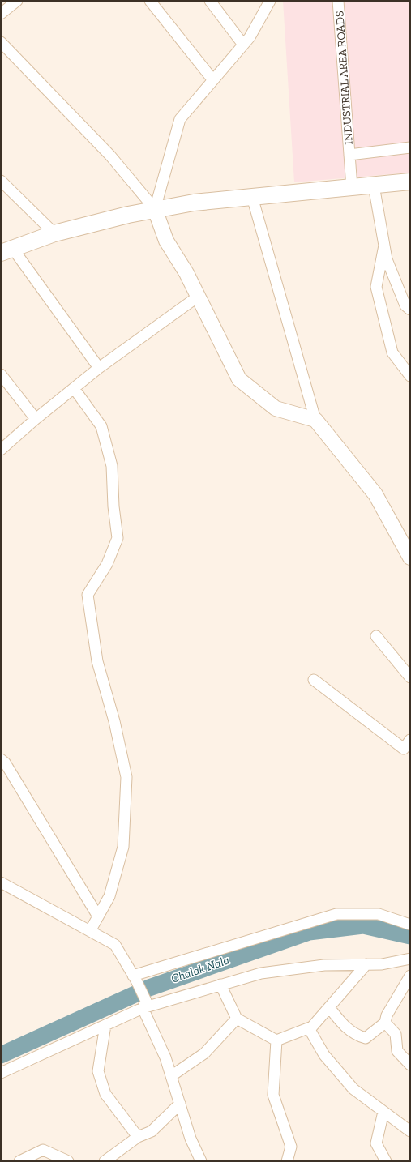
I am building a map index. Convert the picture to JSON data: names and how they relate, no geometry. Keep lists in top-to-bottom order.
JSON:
{
  "streets": {
    "street": ["INDUSTRIAL AREA ROADS"]
  },
  "water": ["Chalak Nala"]
}
